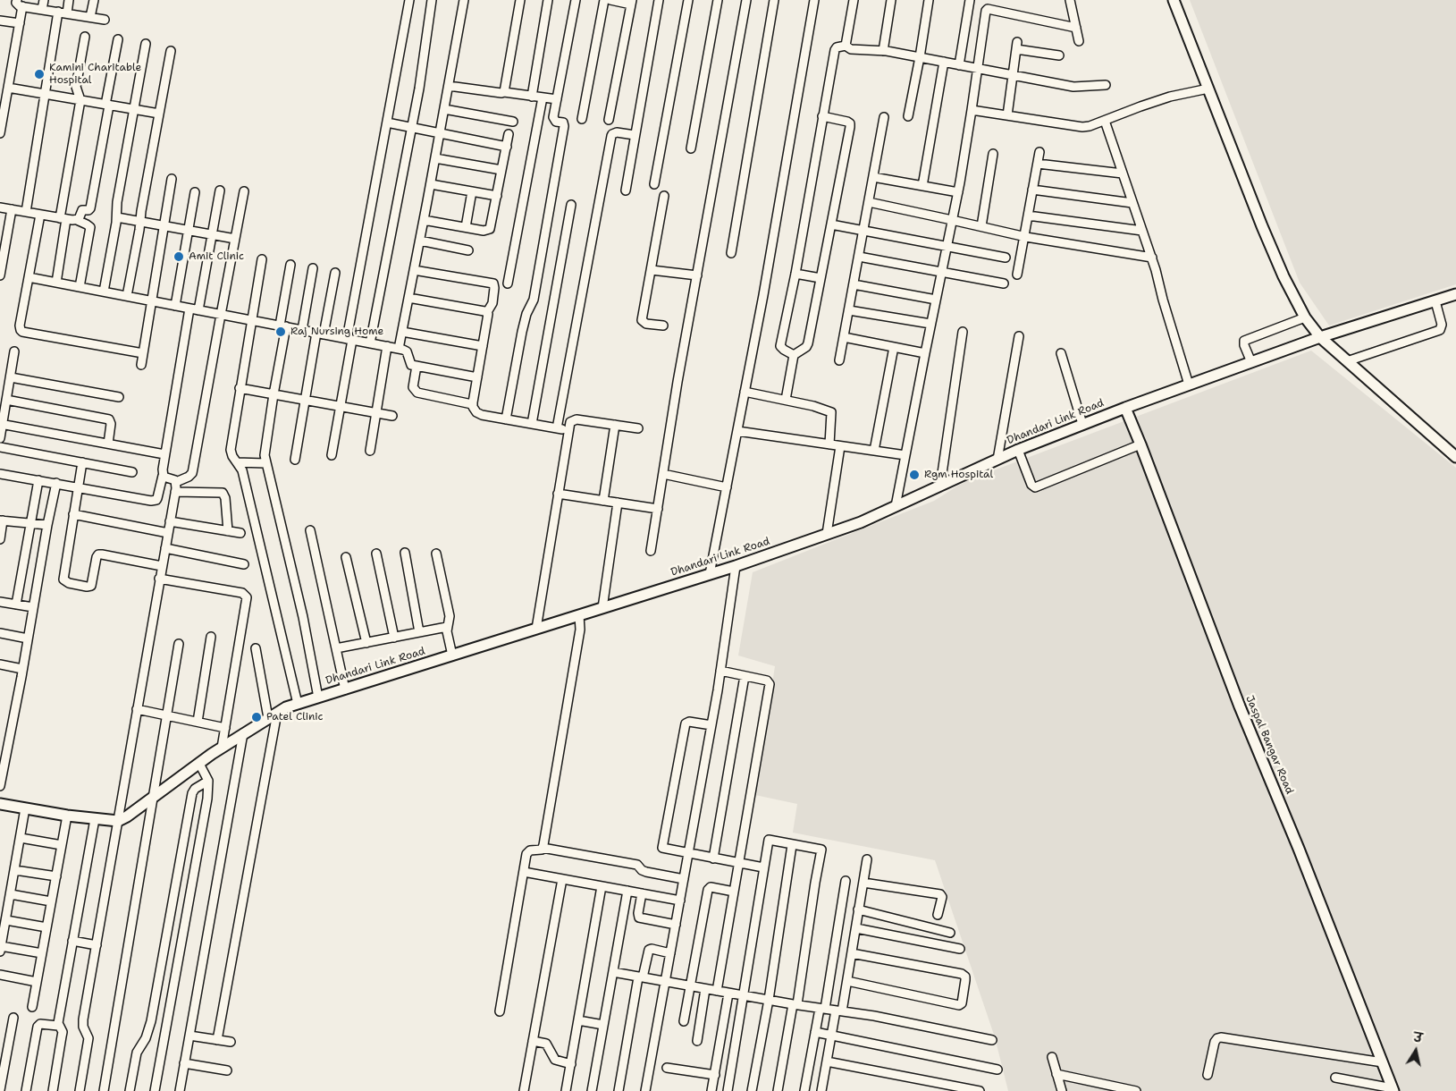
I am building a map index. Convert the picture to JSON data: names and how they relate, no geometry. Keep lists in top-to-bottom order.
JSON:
{
  "streets": {
    "street": ["Dhandari Link Road", "Jaspal Bangar Road"]
  },
  "crossings": [
    ["Dhandari Link Road", "Jaspal Bangar Road"]
  ],
  "places": [
    "Kamini Charitable Hospital",
    "Amit Clinic",
    "Raj Nursing Home",
    "Rgm Hospital",
    "Patel Clinic"
  ],
  "north": "top"
}
